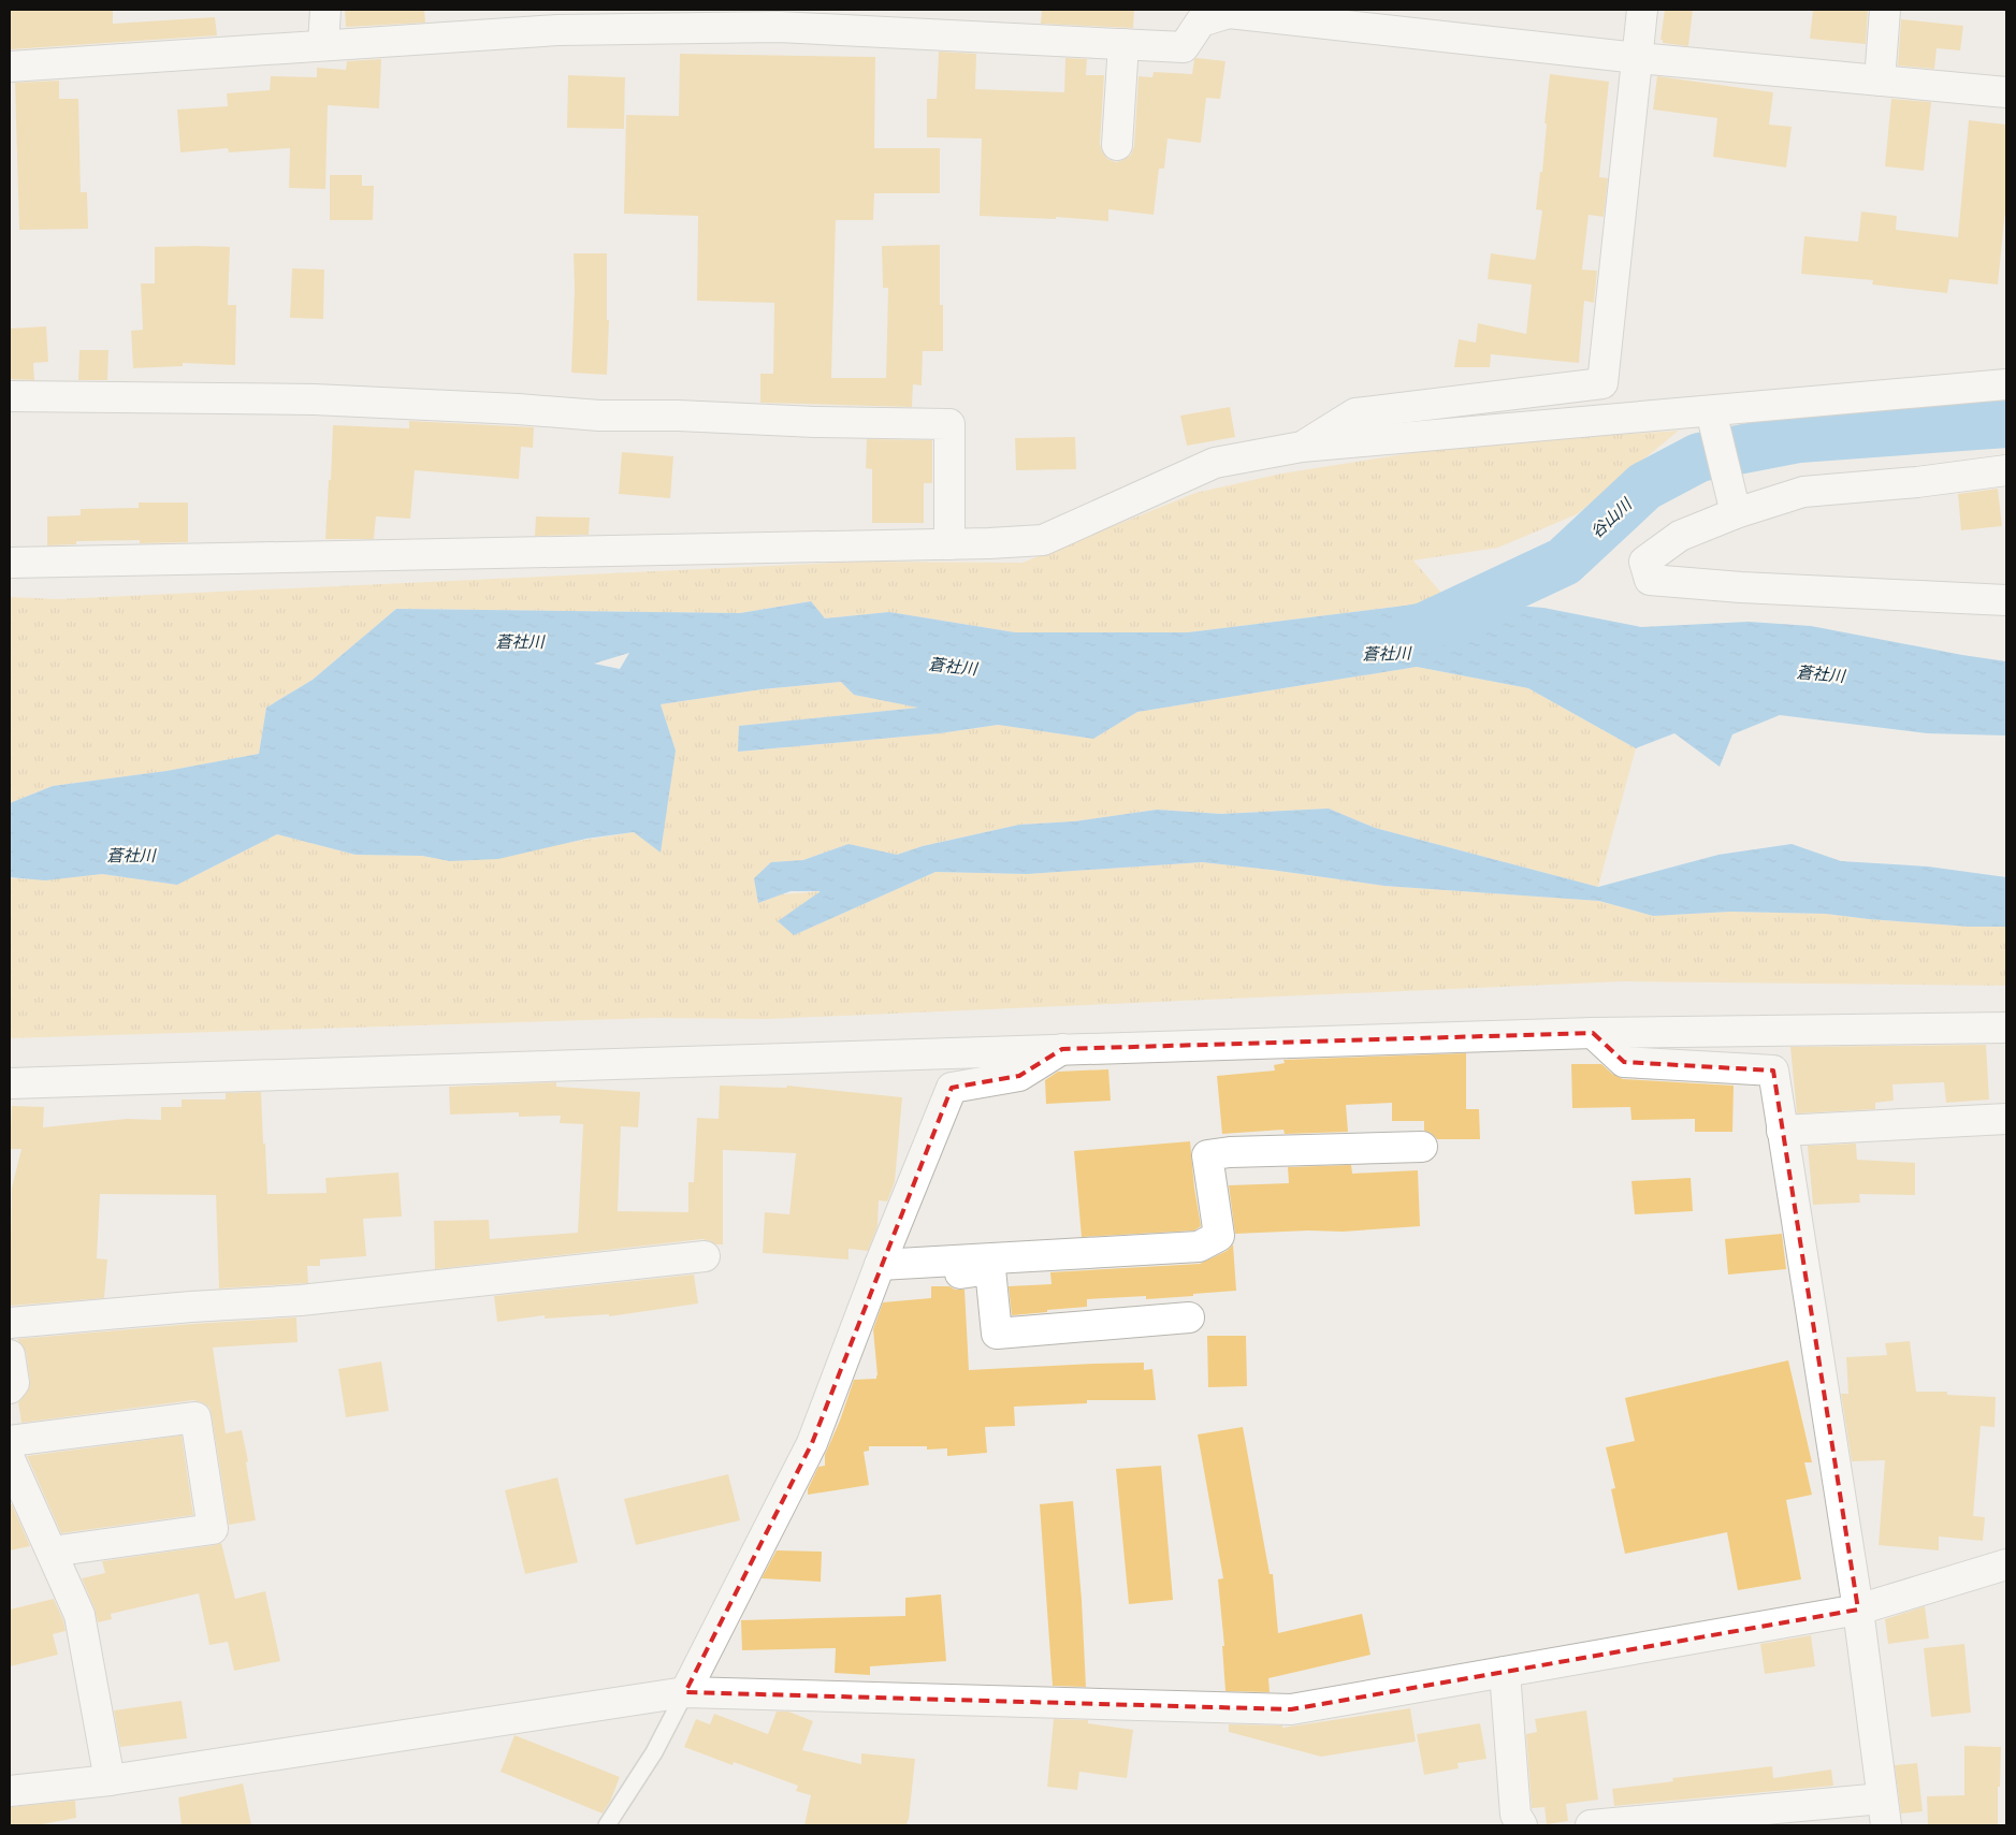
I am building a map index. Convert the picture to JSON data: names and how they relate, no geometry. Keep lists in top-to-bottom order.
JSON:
{
  "water": ["谷山川", "蒼社川"]
}
